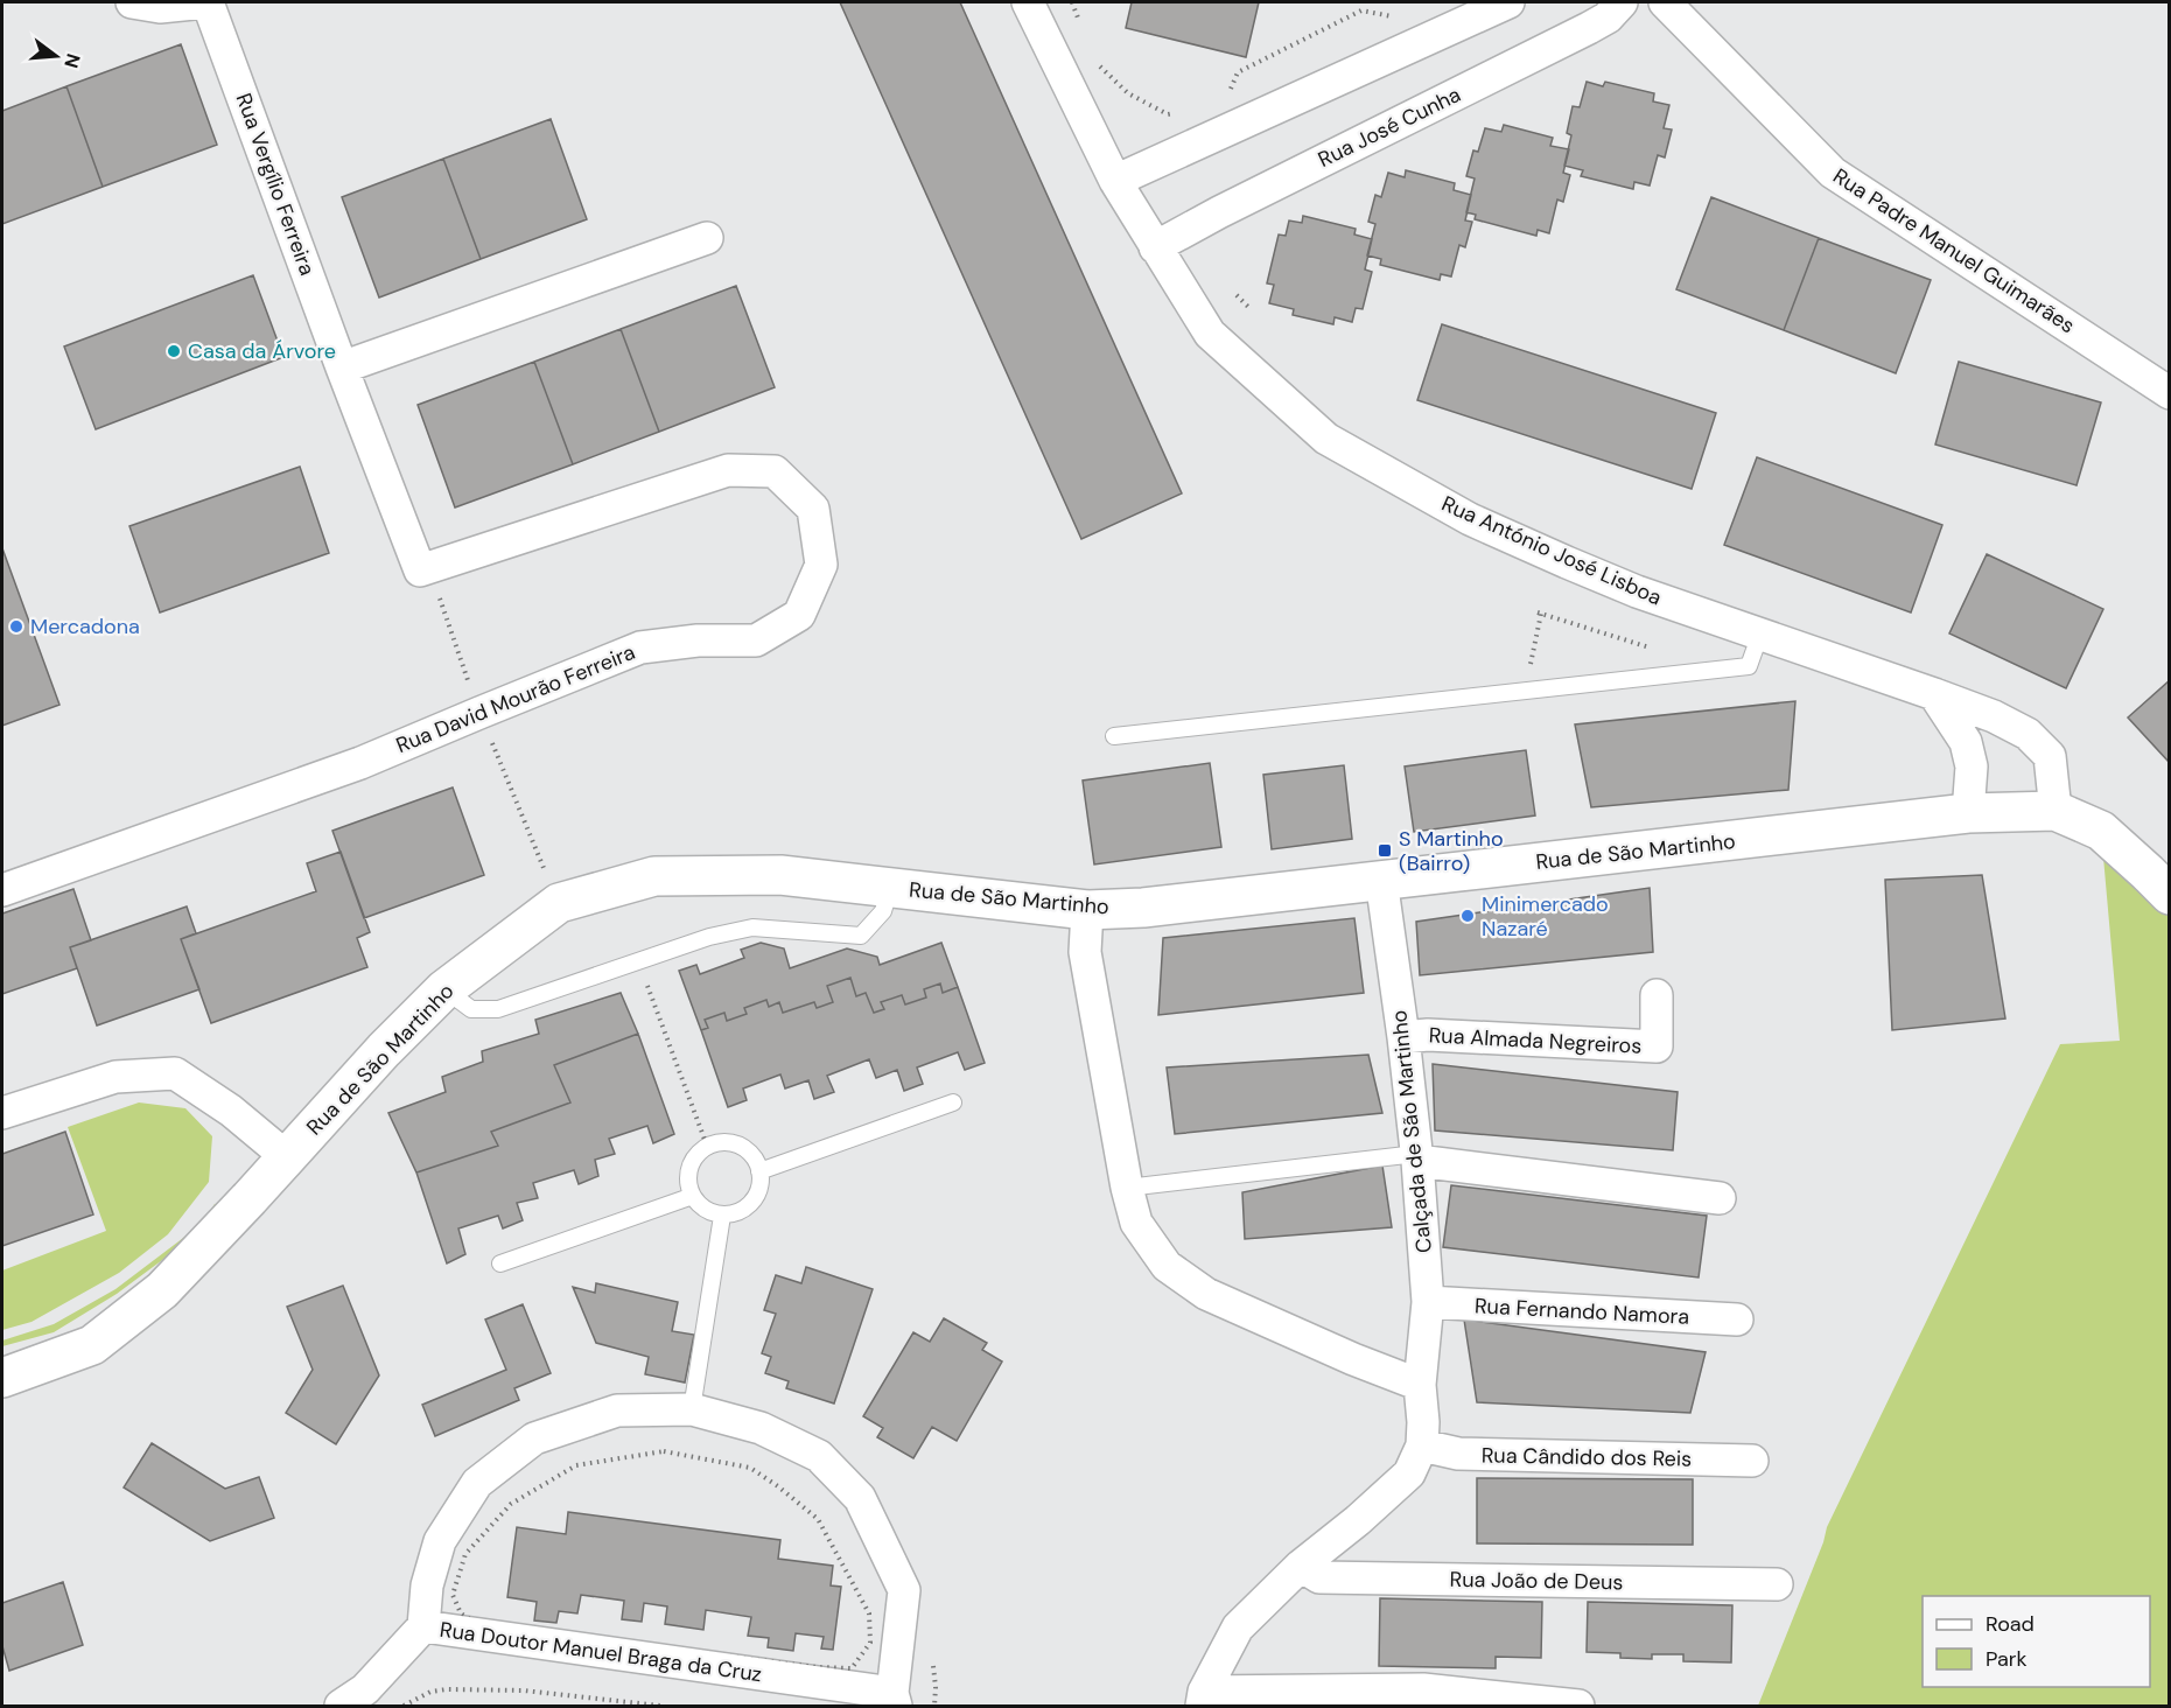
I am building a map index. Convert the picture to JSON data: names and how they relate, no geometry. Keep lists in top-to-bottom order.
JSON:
{
  "streets": {
    "street": [
      "Rua José Cunha",
      "Rua Vergílio Ferreira",
      "Rua Padre Manuel Guimarães",
      "Rua António José Lisboa",
      "Rua David Mourão Ferreira",
      "Rua de São Martinho",
      "Rua Almada Negreiros",
      "Calçada de São Martinho",
      "Rua Fernando Namora",
      "Rua Cândido dos Reis",
      "Rua João de Deus",
      "Rua Doutor Manuel Braga da Cruz"
    ]
  },
  "crossings": [
    ["Rua José Cunha", "Rua António José Lisboa"],
    ["Rua António José Lisboa", "Rua de São Martinho"],
    ["Rua de São Martinho", "Calçada de São Martinho"],
    ["Rua Almada Negreiros", "Calçada de São Martinho"],
    ["Calçada de São Martinho", "Rua Fernando Namora"],
    ["Calçada de São Martinho", "Rua Cândido dos Reis"]
  ],
  "places": {
    "other": ["Casa da Árvore", "Mercadona", "Minimercado Nazaré"],
    "transit": ["S Martinho (Bairro)"]
  },
  "legend": ["Road", "Park"],
  "north": "right"
}
